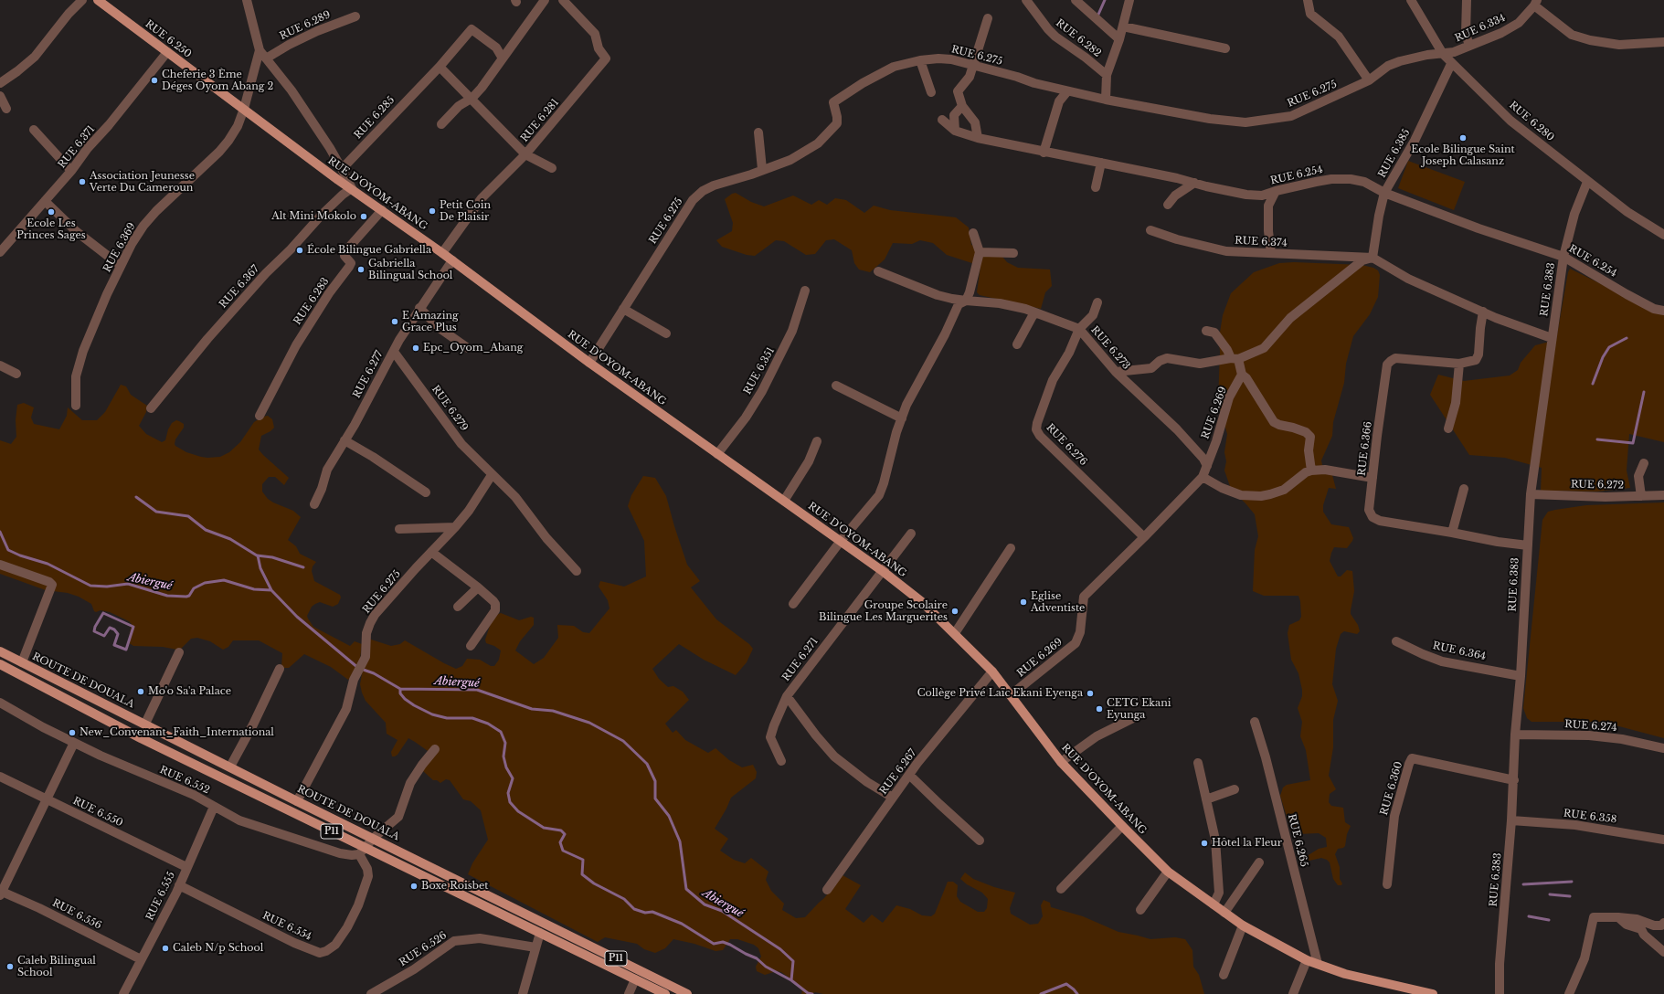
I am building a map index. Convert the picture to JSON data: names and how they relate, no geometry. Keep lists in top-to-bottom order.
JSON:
{
  "streets": {
    "main road": [
      "RUE 6.250",
      "RUE D'OYOM-ABANG",
      "ROUTE DE DOUALA",
      "P11"
    ],
    "street": [
      "RUE 6.289",
      "RUE 6.334",
      "RUE 6.282",
      "RUE 6.275",
      "RUE 6.285",
      "RUE 6.281",
      "RUE 6.280",
      "RUE 6.371",
      "RUE 6.385",
      "RUE 6.254",
      "RUE 6.374",
      "RUE 6.369",
      "RUE 6.367",
      "RUE 6.383",
      "RUE 6.283",
      "RUE 6.273",
      "RUE 6.351",
      "RUE 6.277",
      "RUE 6.279",
      "RUE 6.269",
      "RUE 6.276",
      "RUE 6.366",
      "RUE 6.272",
      "RUE 6.364",
      "RUE 6.271",
      "RUE 6.274",
      "RUE 6.267",
      "RUE 6.552",
      "RUE 6.360",
      "RUE 6.550",
      "RUE 6.358",
      "RUE 6.265",
      "RUE 6.555",
      "RUE 6.556",
      "RUE 6.554",
      "RUE 6.526"
    ]
  },
  "crossings": [
    ["RUE 6.334", "RUE 6.275"],
    ["RUE 6.334", "RUE 6.280"],
    ["RUE 6.250", "RUE 6.371"],
    ["RUE 6.250", "RUE D'OYOM-ABANG"],
    ["RUE 6.250", "RUE 6.369"],
    ["RUE 6.275", "RUE 6.280"],
    ["RUE 6.275", "RUE D'OYOM-ABANG"],
    ["RUE 6.275", "RUE 6.279"],
    ["RUE 6.275", "ROUTE DE DOUALA"],
    ["RUE 6.281", "RUE D'OYOM-ABANG"],
    ["RUE 6.280", "RUE 6.385"],
    ["RUE 6.280", "RUE 6.383"],
    ["RUE 6.385", "RUE 6.254"],
    ["RUE 6.385", "RUE 6.374"],
    ["RUE 6.254", "RUE 6.383"],
    ["RUE D'OYOM-ABANG", "RUE 6.369"],
    ["RUE D'OYOM-ABANG", "RUE 6.367"],
    ["RUE D'OYOM-ABANG", "RUE 6.283"],
    ["RUE D'OYOM-ABANG", "RUE 6.351"],
    ["RUE D'OYOM-ABANG", "RUE 6.277"],
    ["RUE D'OYOM-ABANG", "RUE 6.269"],
    ["RUE D'OYOM-ABANG", "RUE 6.271"],
    ["RUE D'OYOM-ABANG", "RUE 6.267"],
    ["RUE D'OYOM-ABANG", "RUE 6.265"],
    ["RUE 6.383", "RUE 6.366"],
    ["RUE 6.383", "RUE 6.272"],
    ["RUE 6.383", "RUE 6.364"],
    ["RUE 6.383", "RUE 6.274"],
    ["RUE 6.383", "RUE 6.360"],
    ["RUE 6.383", "RUE 6.358"],
    ["RUE 6.273", "RUE 6.269"],
    ["RUE 6.273", "RUE 6.276"],
    ["RUE 6.277", "RUE 6.279"],
    ["RUE 6.269", "RUE 6.276"],
    ["RUE 6.271", "RUE 6.267"],
    ["RUE 6.552", "P11"],
    ["RUE 6.552", "RUE 6.555"],
    ["RUE 6.552", "RUE 6.554"],
    ["RUE 6.550", "RUE 6.555"],
    ["P11", "RUE 6.554"],
    ["RUE 6.555", "RUE 6.556"],
    ["RUE 6.555", "RUE 6.554"]
  ],
  "water": ["Abiergué"],
  "places": [
    "Cheferie 3 Ème Déges Oyom Abang 2",
    "Ecole Bilingue Saint Joseph Calasanz",
    "Association Jeunesse Verte Du Cameroun",
    "Petit Coin De Plaisir",
    "Ecole Les Princes Sages",
    "Alt Mini Mokolo",
    "École Bilingue Gabriella",
    "Gabriella Bilingual School",
    "E Amazing Grace Plus",
    "Epc_Oyom_Abang",
    "Eglise Adventiste",
    "Groupe Scolaire Bilingue Les Marguerites",
    "Mo'o Sa'a Palace",
    "Collège Privé Laïc Ekani Eyenga",
    "CETG Ekani Eyunga",
    "New_Convenant_Faith_International",
    "Hôtel la Fleur",
    "Boxe Roisbet",
    "Caleb N/p School",
    "Caleb Bilingual School"
  ]
}
